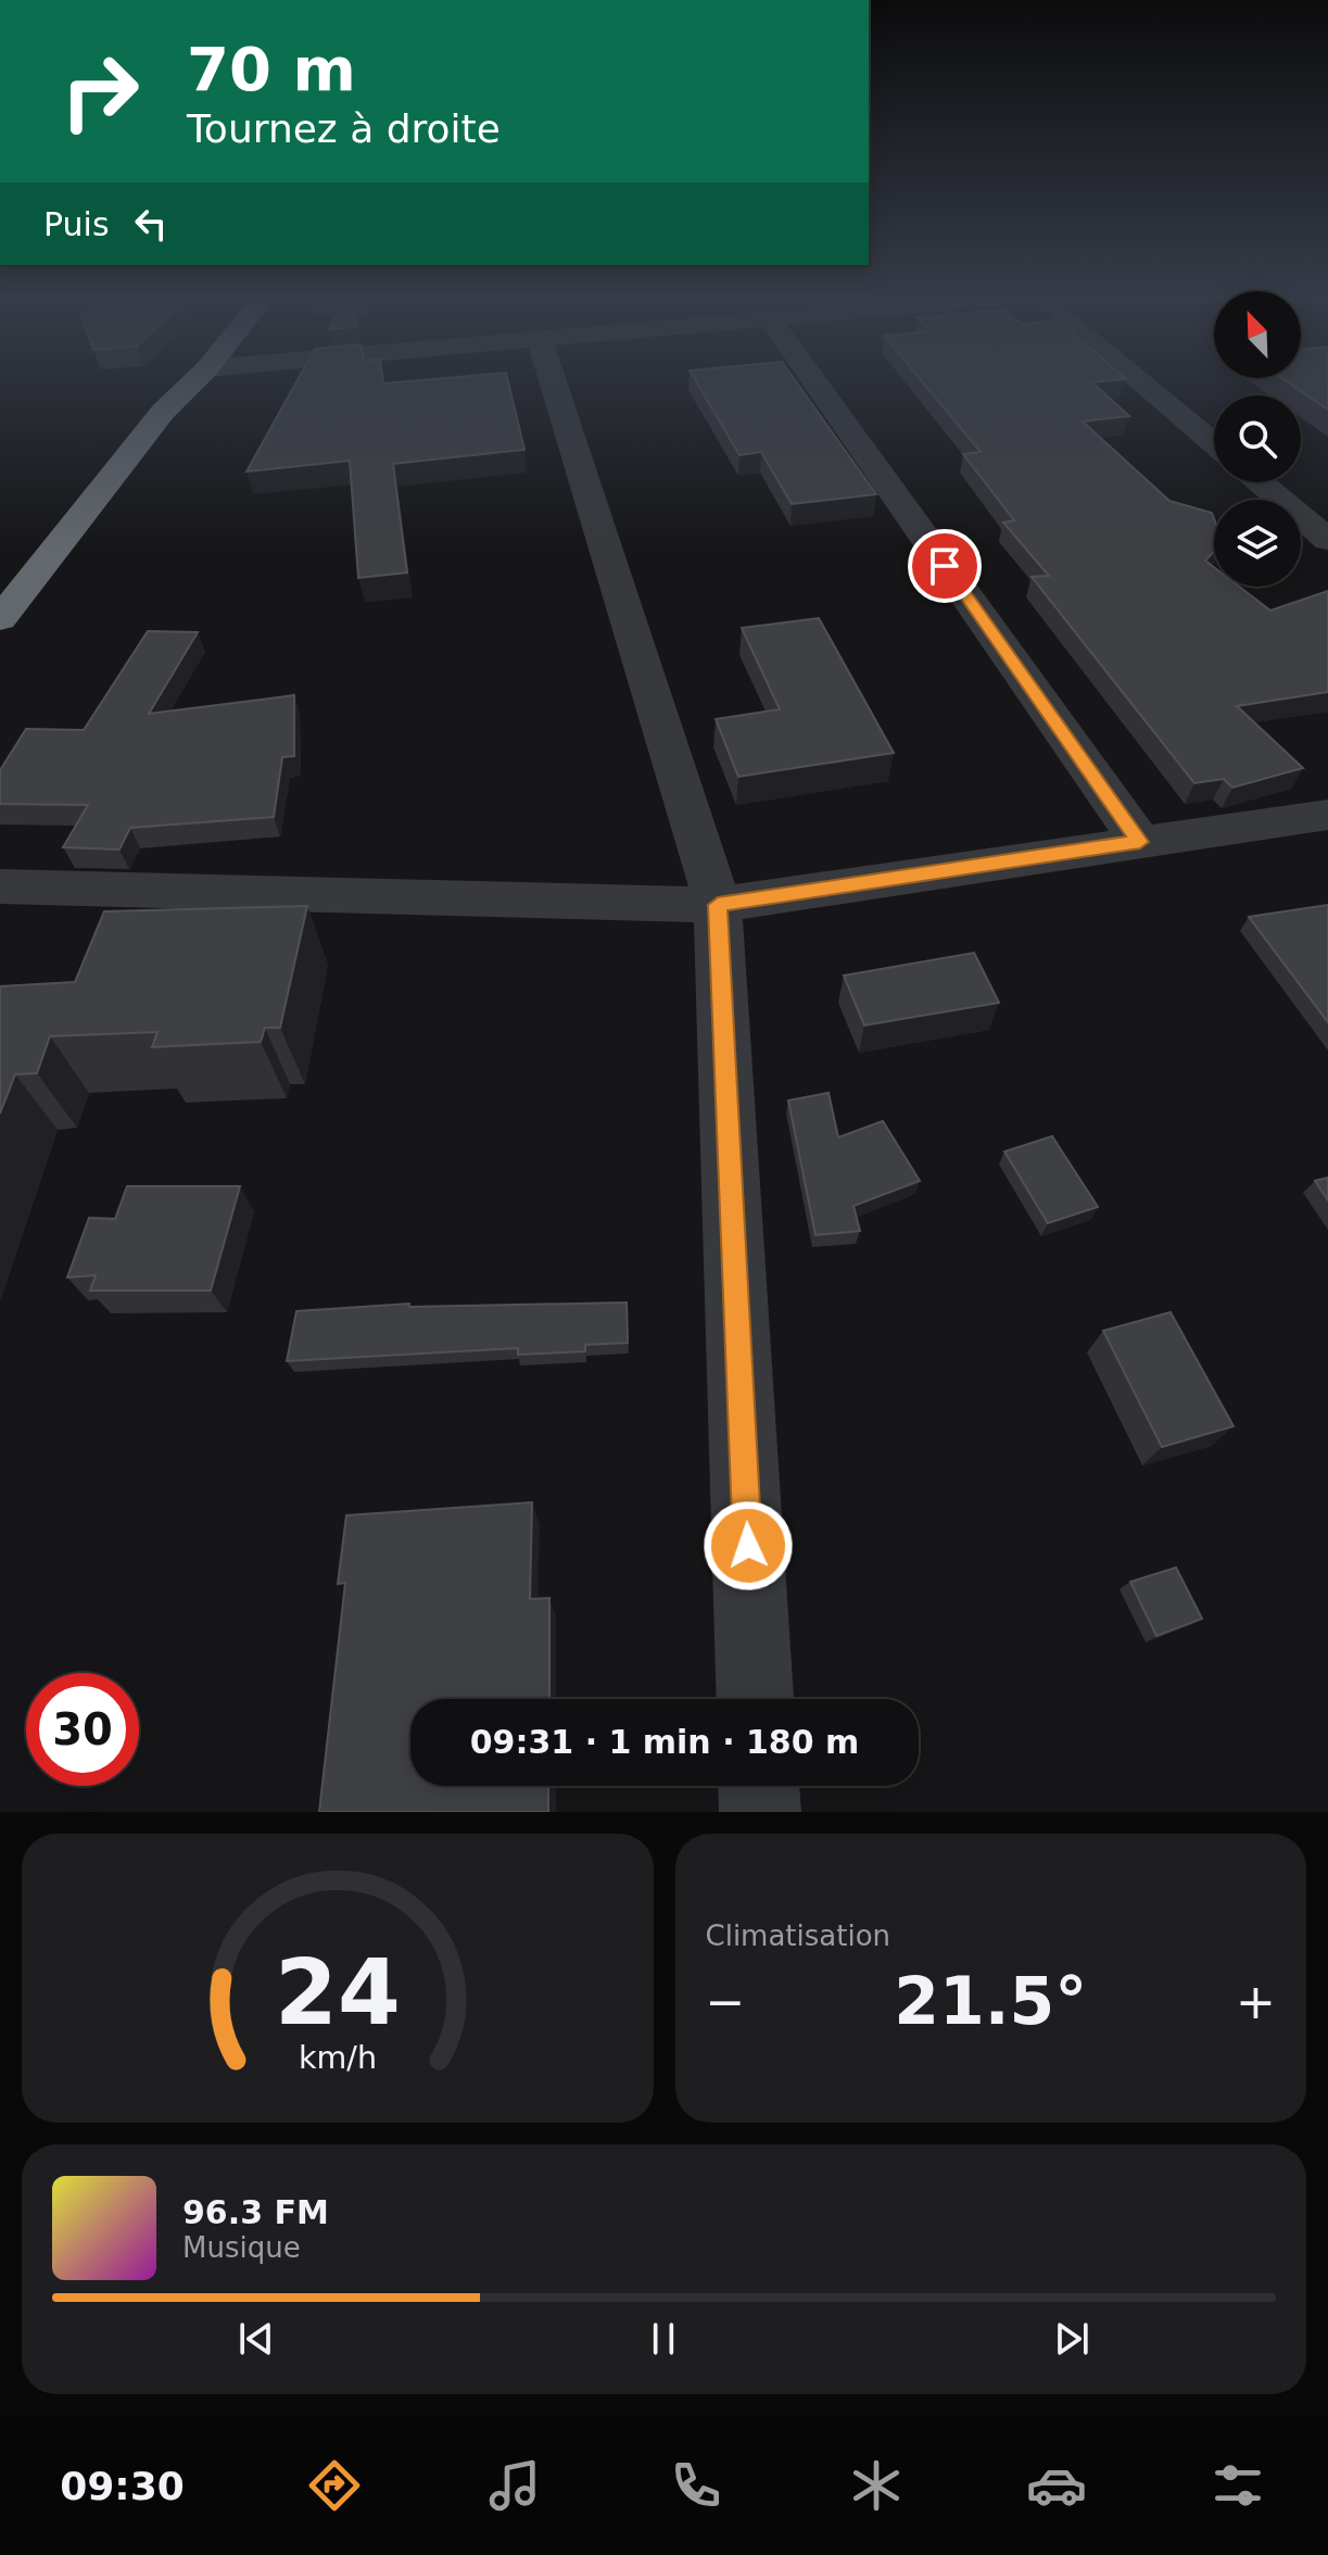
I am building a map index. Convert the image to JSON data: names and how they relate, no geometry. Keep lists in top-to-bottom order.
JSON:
{
  "north": "top left",
  "page": {
    "turn": ["70 m", "Tournez à droite"],
    "then": "Puis",
    "limit": "30",
    "trip": "09:31 · 1 min · 180 m",
    "tile": "Climatisation",
    "heat": ["−", "21.5°", "+"],
    "song": ["96.3 FM", "Musique"],
    "tabs": "09:30",
    "gauge": ["24", "km/h"]
  }
}
